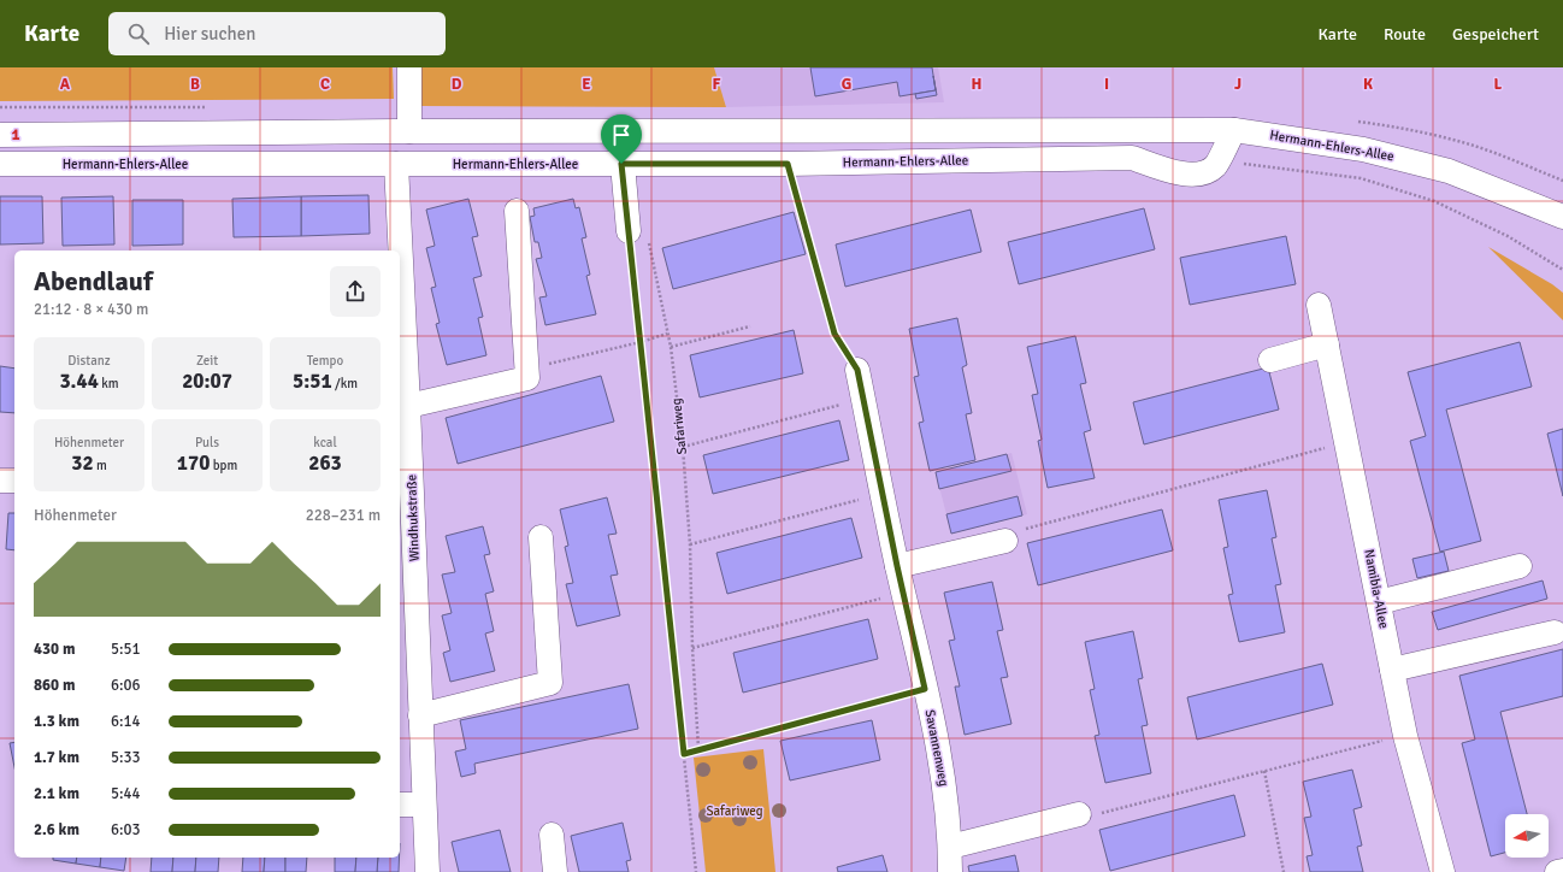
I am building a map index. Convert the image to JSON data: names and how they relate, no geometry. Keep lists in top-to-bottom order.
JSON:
{
  "streets": {
    "street": [
      "Hermann-Ehlers-Allee",
      "Windhukstraße",
      "Namibia-Allee",
      "Savannenweg"
    ],
    "path": ["Safariweg"]
  },
  "crossings": [
    ["Hermann-Ehlers-Allee", "Windhukstraße"]
  ],
  "parks": ["Safariweg"],
  "north": "left",
  "page": {
    "header": "Karte",
    "search": "Hier suchen",
    "nav": ["Karte", "Route", "Gespeichert"],
    "heading": ["Abendlauf", "21:12 · 8 × 430 m"],
    "stats": [
      ["Distanz", "3.44 km"],
      ["Zeit", "20:07"],
      ["Tempo", "5:51 /km"],
      ["Höhenmeter", "32 m"],
      ["Puls", "170 bpm"],
      ["kcal", "263"]
    ],
    "chart": ["Höhenmeter", "228–231 m"],
    "list": [
      {
        "name": "430 m",
        "note": "5:51"
      },
      {
        "name": "860 m",
        "note": "6:06"
      },
      {
        "name": "1.3 km",
        "note": "6:14"
      },
      {
        "name": "1.7 km",
        "note": "5:33"
      },
      {
        "name": "2.1 km",
        "note": "5:44"
      },
      {
        "name": "2.6 km",
        "note": "6:03"
      }
    ]
  },
  "grid": {
    "columns": [
      "A",
      "B",
      "C",
      "D",
      "E",
      "F",
      "G",
      "H",
      "I",
      "J",
      "K",
      "L"
    ],
    "rows": ["1"]
  }
}
